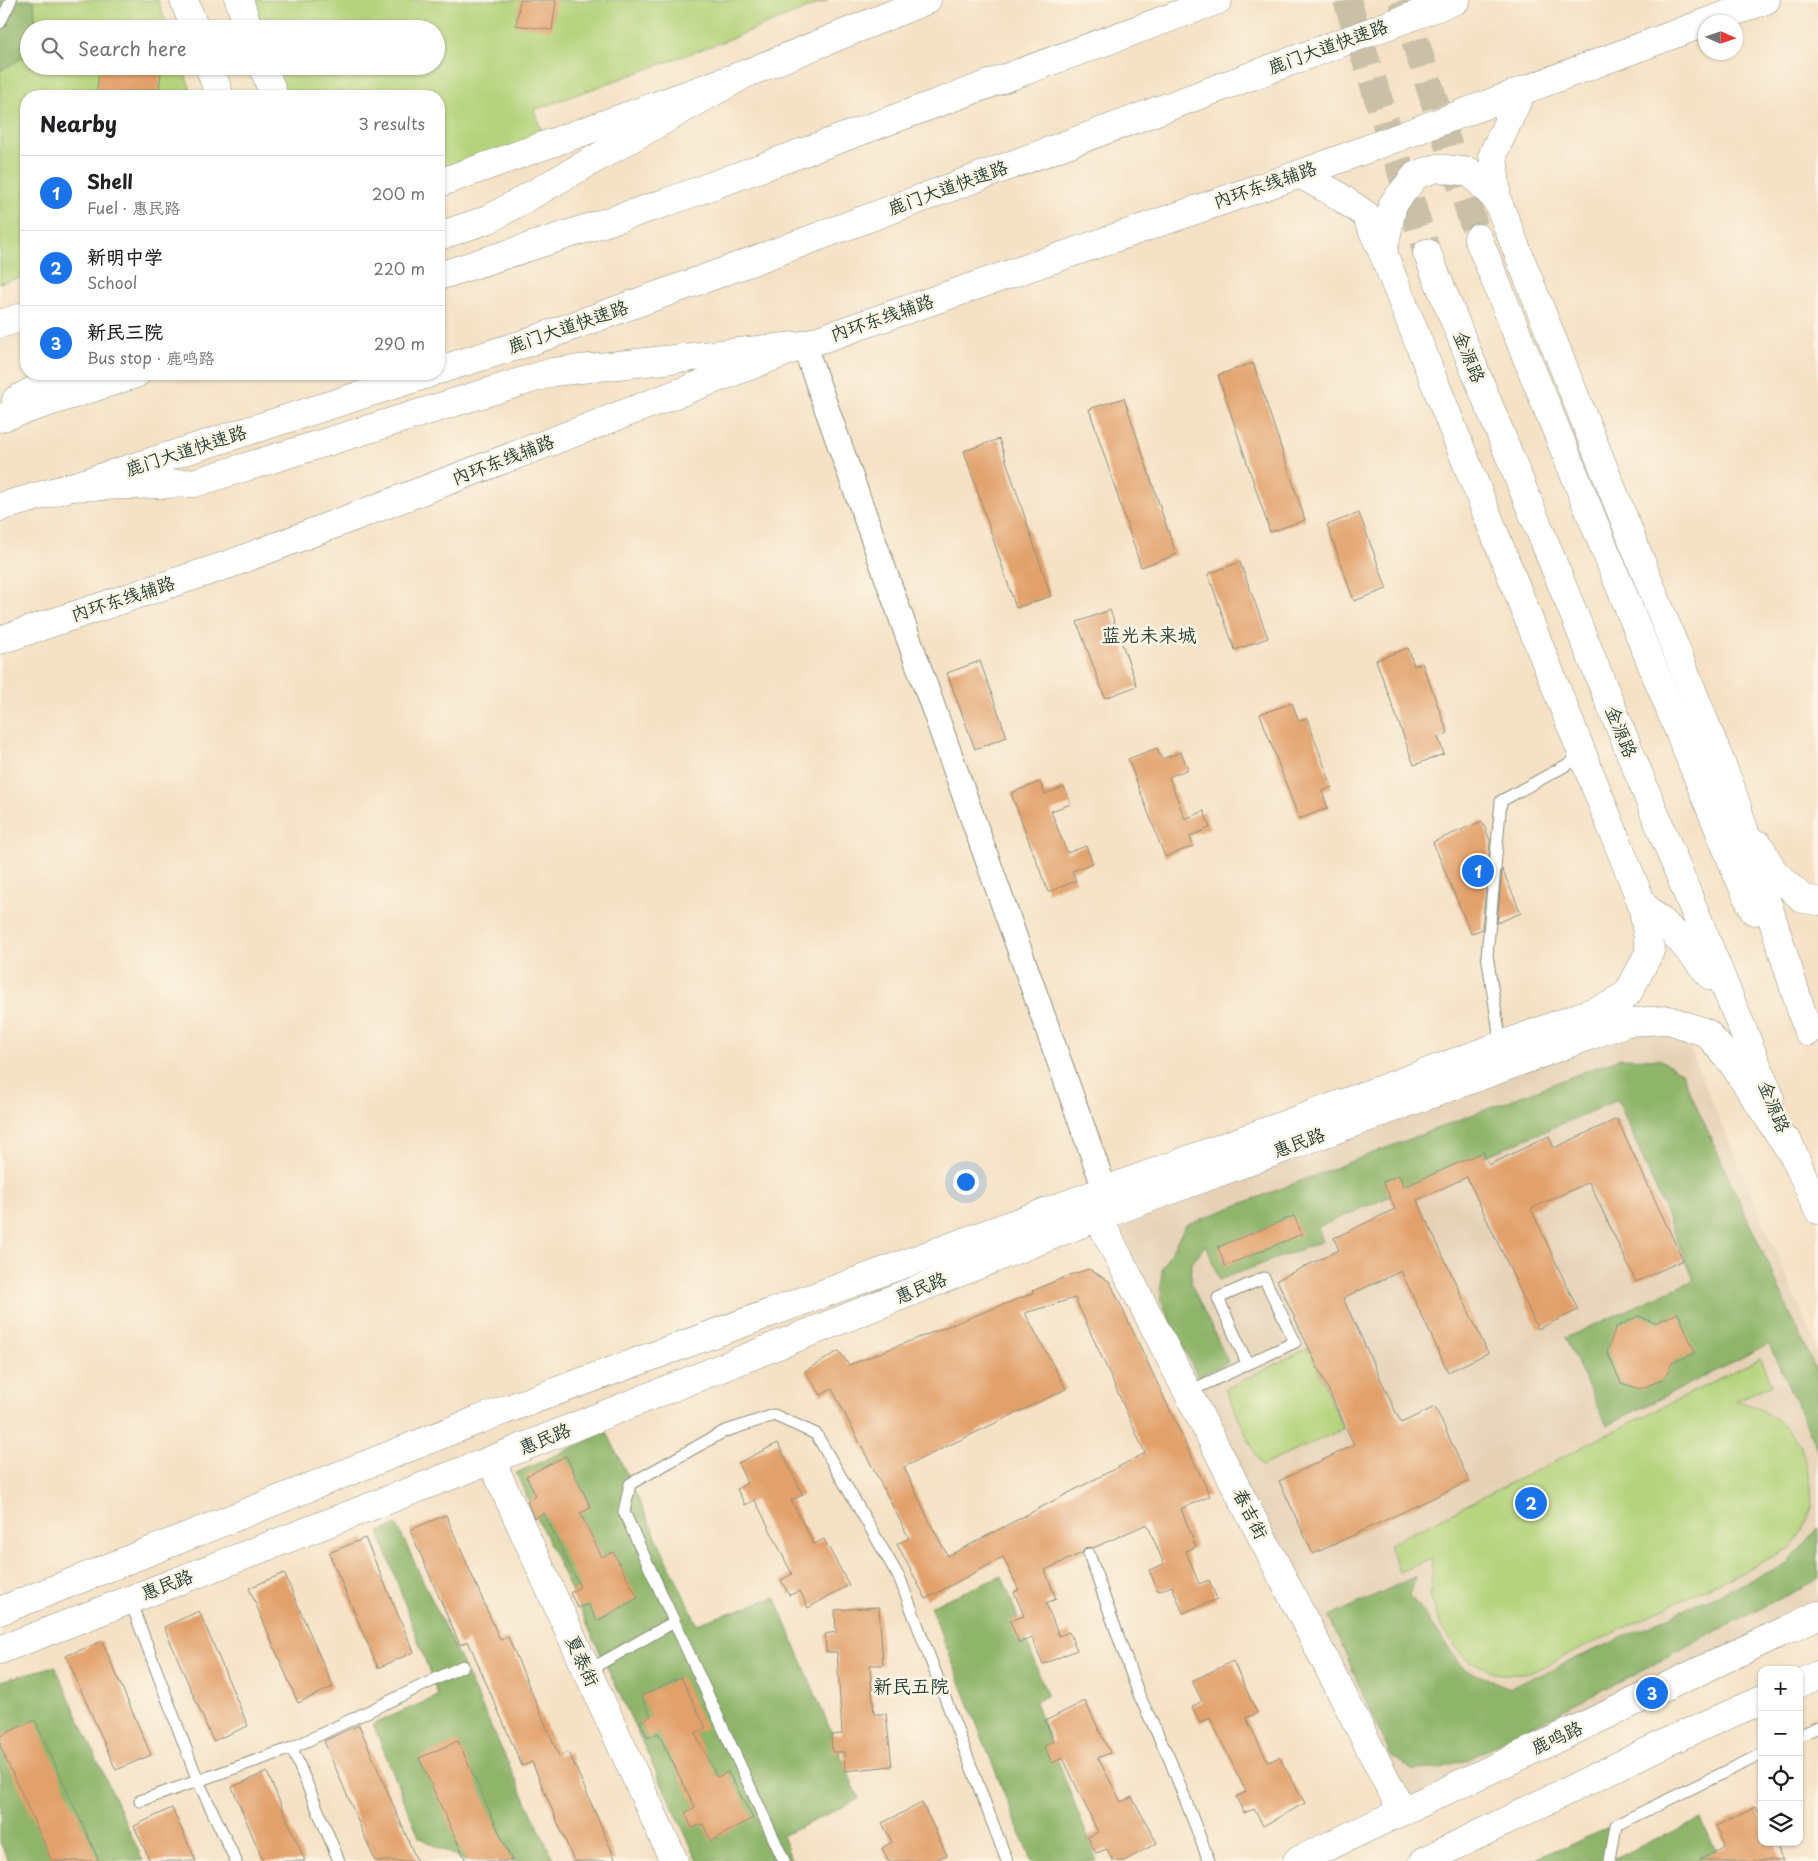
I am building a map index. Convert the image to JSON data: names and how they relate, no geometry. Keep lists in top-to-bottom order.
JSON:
{
  "streets": {
    "main road": [
      "鹿门大道快速路",
      "内环东线辅路",
      "金源路",
      "惠民路",
      "春吉街",
      "夏泰街",
      "鹿鸣路"
    ]
  },
  "crossings": [
    ["金源路", "惠民路"],
    ["惠民路", "春吉街"],
    ["惠民路", "夏泰街"],
    ["春吉街", "鹿鸣路"]
  ],
  "districts": ["蓝光未来城", "新民五院"],
  "north": "right",
  "page": {
    "search": "Search here",
    "heading": ["Nearby", "3 results"],
    "list": [
      {
        "mark": "1",
        "name": "Shell",
        "note": "Fuel · 惠民路",
        "value": "200 m"
      },
      {
        "mark": "2",
        "name": "新明中学",
        "note": "School",
        "value": "220 m"
      },
      {
        "mark": "3",
        "name": "新民三院",
        "note": "Bus stop · 鹿鸣路",
        "value": "290 m"
      }
    ],
    "pins": ["1", "2", "3"],
    "map_buttons": ["+", "−"]
  }
}
